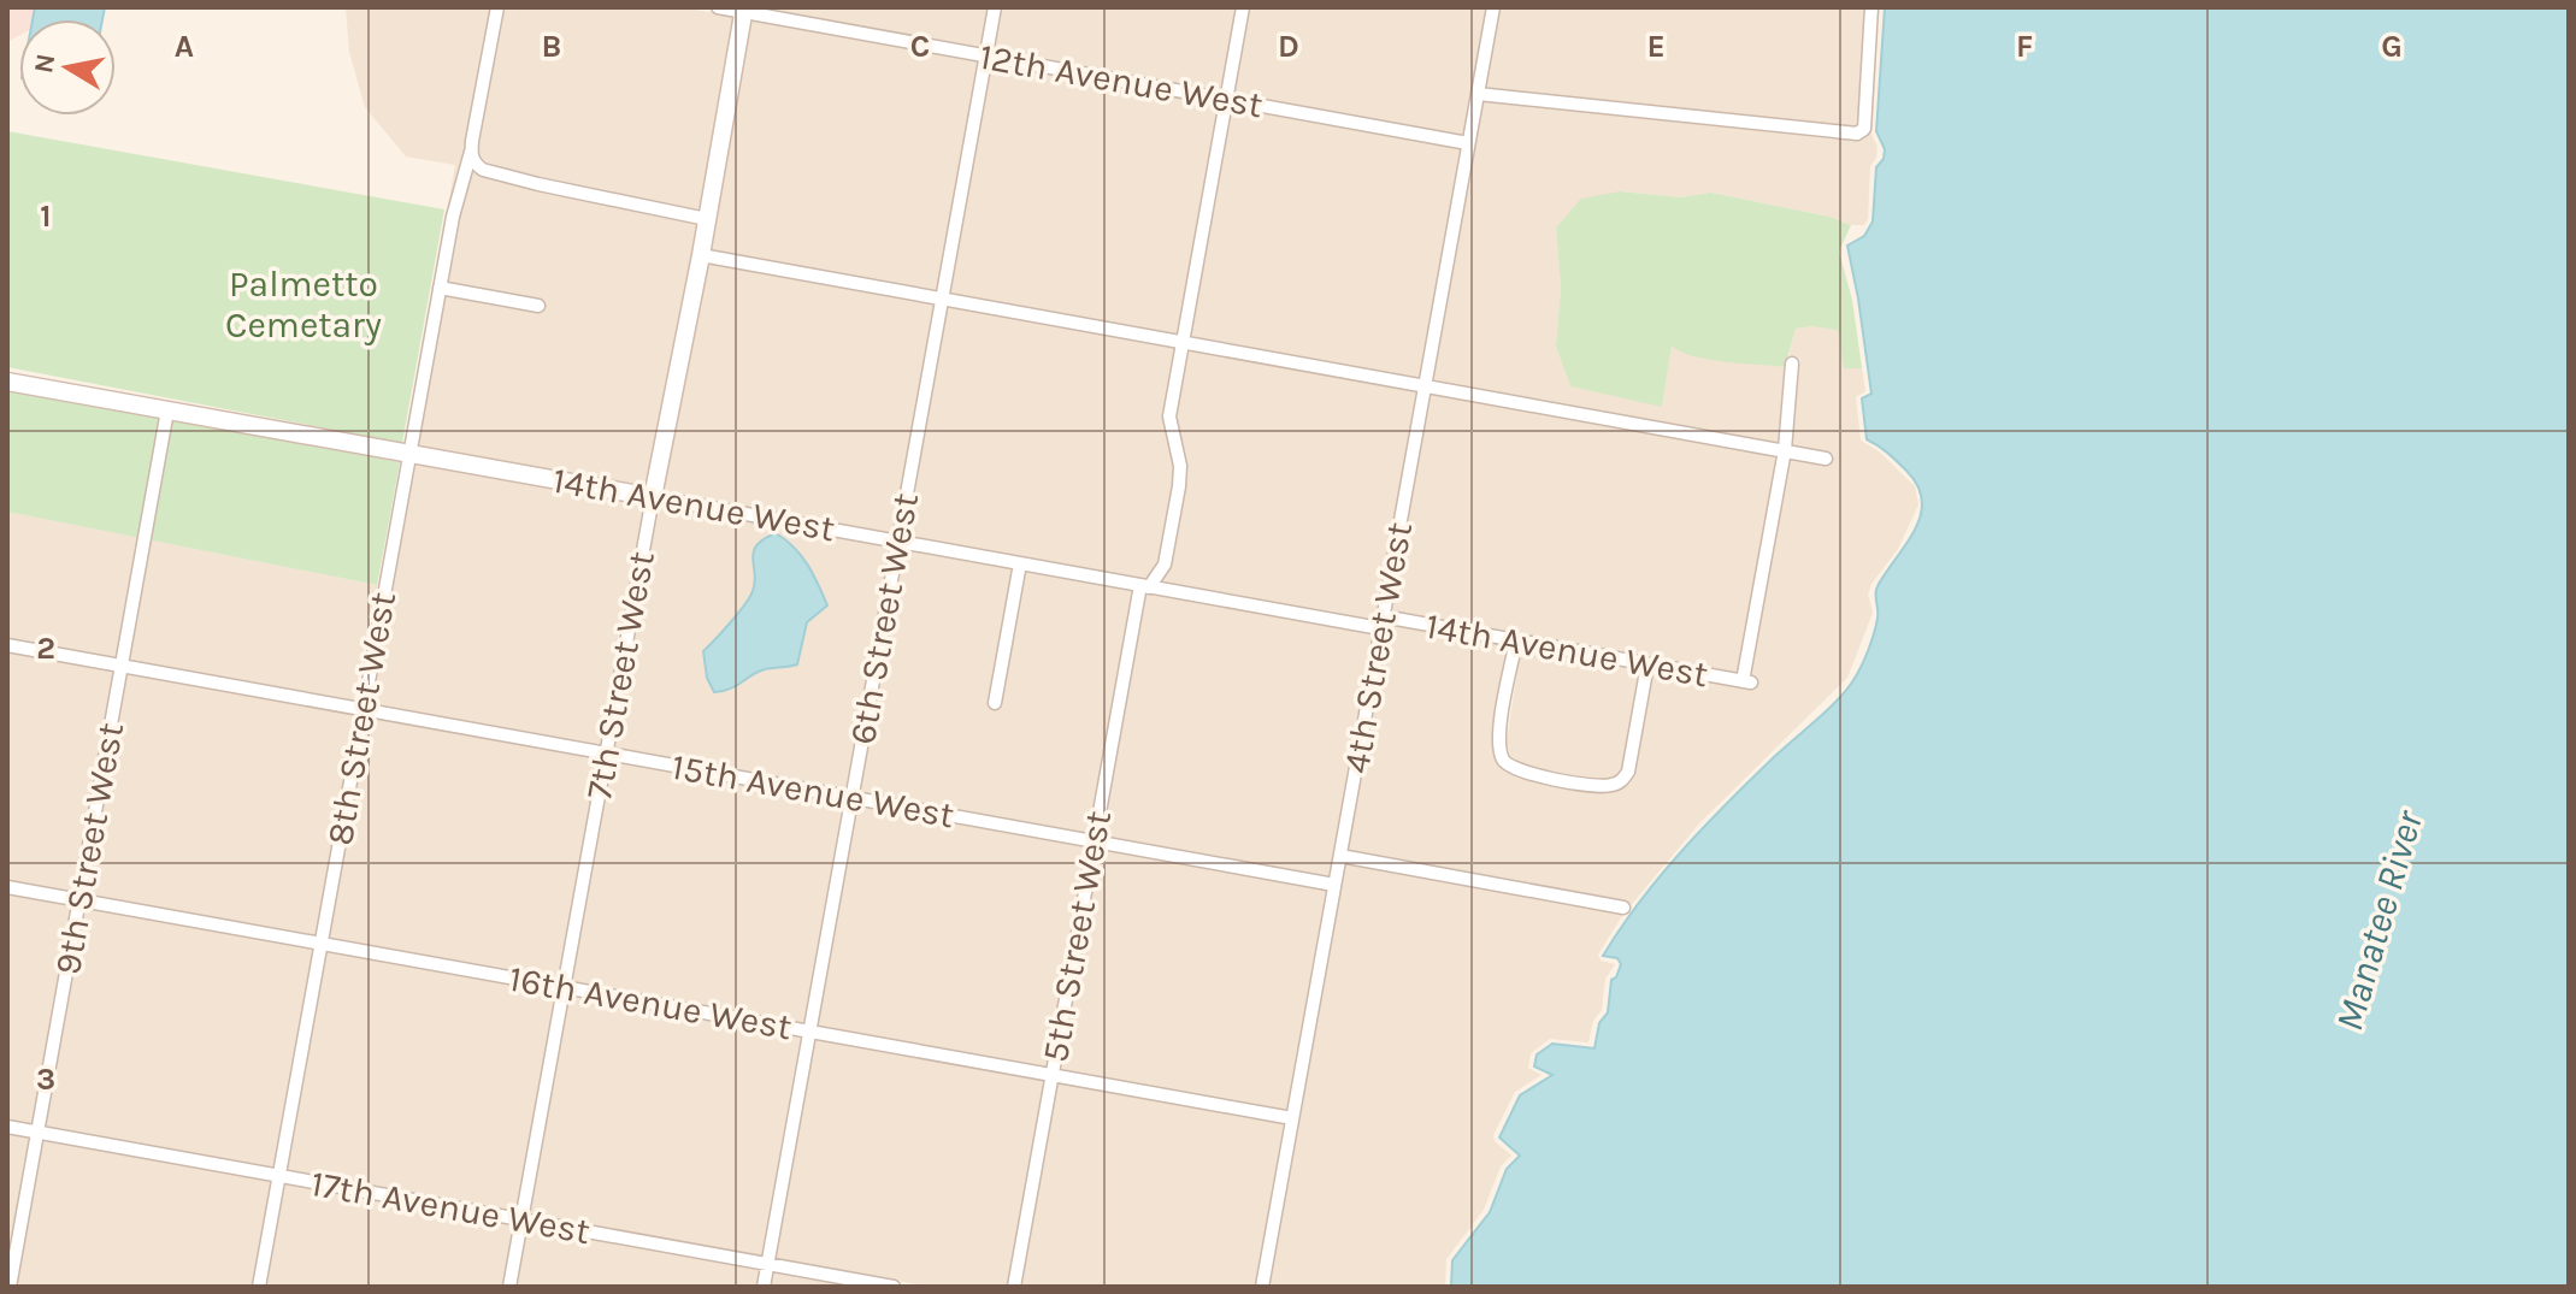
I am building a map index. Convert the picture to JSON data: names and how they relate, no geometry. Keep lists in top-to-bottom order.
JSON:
{
  "streets": {
    "street": [
      "12th Avenue West",
      "14th Avenue West",
      "6th Street West",
      "4th Street West",
      "7th Street West",
      "8th Street West",
      "15th Avenue West",
      "9th Street West",
      "5th Street West",
      "16th Avenue West",
      "17th Avenue West"
    ]
  },
  "crossings": [
    ["12th Avenue West", "6th Street West"],
    ["12th Avenue West", "4th Street West"],
    ["12th Avenue West", "7th Street West"],
    ["12th Avenue West", "5th Street West"],
    ["14th Avenue West", "6th Street West"],
    ["14th Avenue West", "4th Street West"],
    ["14th Avenue West", "7th Street West"],
    ["14th Avenue West", "8th Street West"],
    ["14th Avenue West", "9th Street West"],
    ["14th Avenue West", "5th Street West"],
    ["6th Street West", "15th Avenue West"],
    ["6th Street West", "16th Avenue West"],
    ["6th Street West", "17th Avenue West"],
    ["4th Street West", "15th Avenue West"],
    ["4th Street West", "16th Avenue West"],
    ["7th Street West", "15th Avenue West"],
    ["7th Street West", "16th Avenue West"],
    ["7th Street West", "17th Avenue West"],
    ["8th Street West", "15th Avenue West"],
    ["8th Street West", "16th Avenue West"],
    ["8th Street West", "17th Avenue West"],
    ["15th Avenue West", "9th Street West"],
    ["15th Avenue West", "5th Street West"],
    ["9th Street West", "16th Avenue West"],
    ["9th Street West", "17th Avenue West"],
    ["5th Street West", "16th Avenue West"]
  ],
  "water": ["Manatee River"],
  "parks": ["Palmetto Cemetary"],
  "north": "left",
  "grid": {
    "columns": [
      "A",
      "B",
      "C",
      "D",
      "E",
      "F",
      "G"
    ],
    "rows": ["1", "2", "3"]
  }
}
